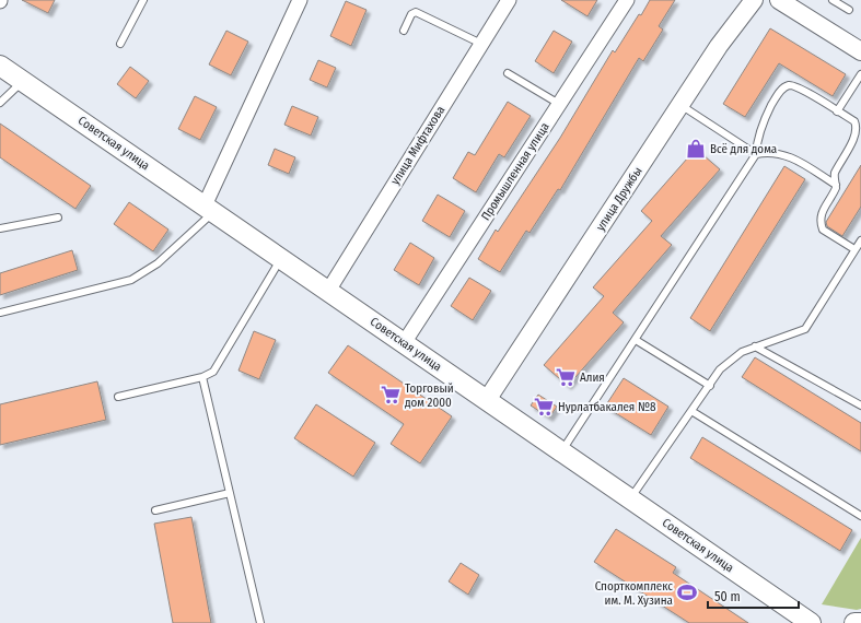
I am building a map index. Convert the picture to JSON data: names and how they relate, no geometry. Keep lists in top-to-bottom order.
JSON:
{
  "streets": {
    "main road": ["Советская улица"],
    "street": ["улица Мифтахова", "Промышленная улица", "улица Дружбы"]
  },
  "crossings": [
    ["Советская улица", "улица Мифтахова"],
    ["Советская улица", "Промышленная улица"],
    ["Советская улица", "улица Дружбы"]
  ],
  "places": {
    "shop": ["Всё для дома"],
    "supermarket": ["Алия", "Торговый дом 2000", "Нурлатбакалея №8"],
    "sports": ["Спорткомплекс им. М. Хузина"]
  },
  "scale_bar": "50 m"
}
